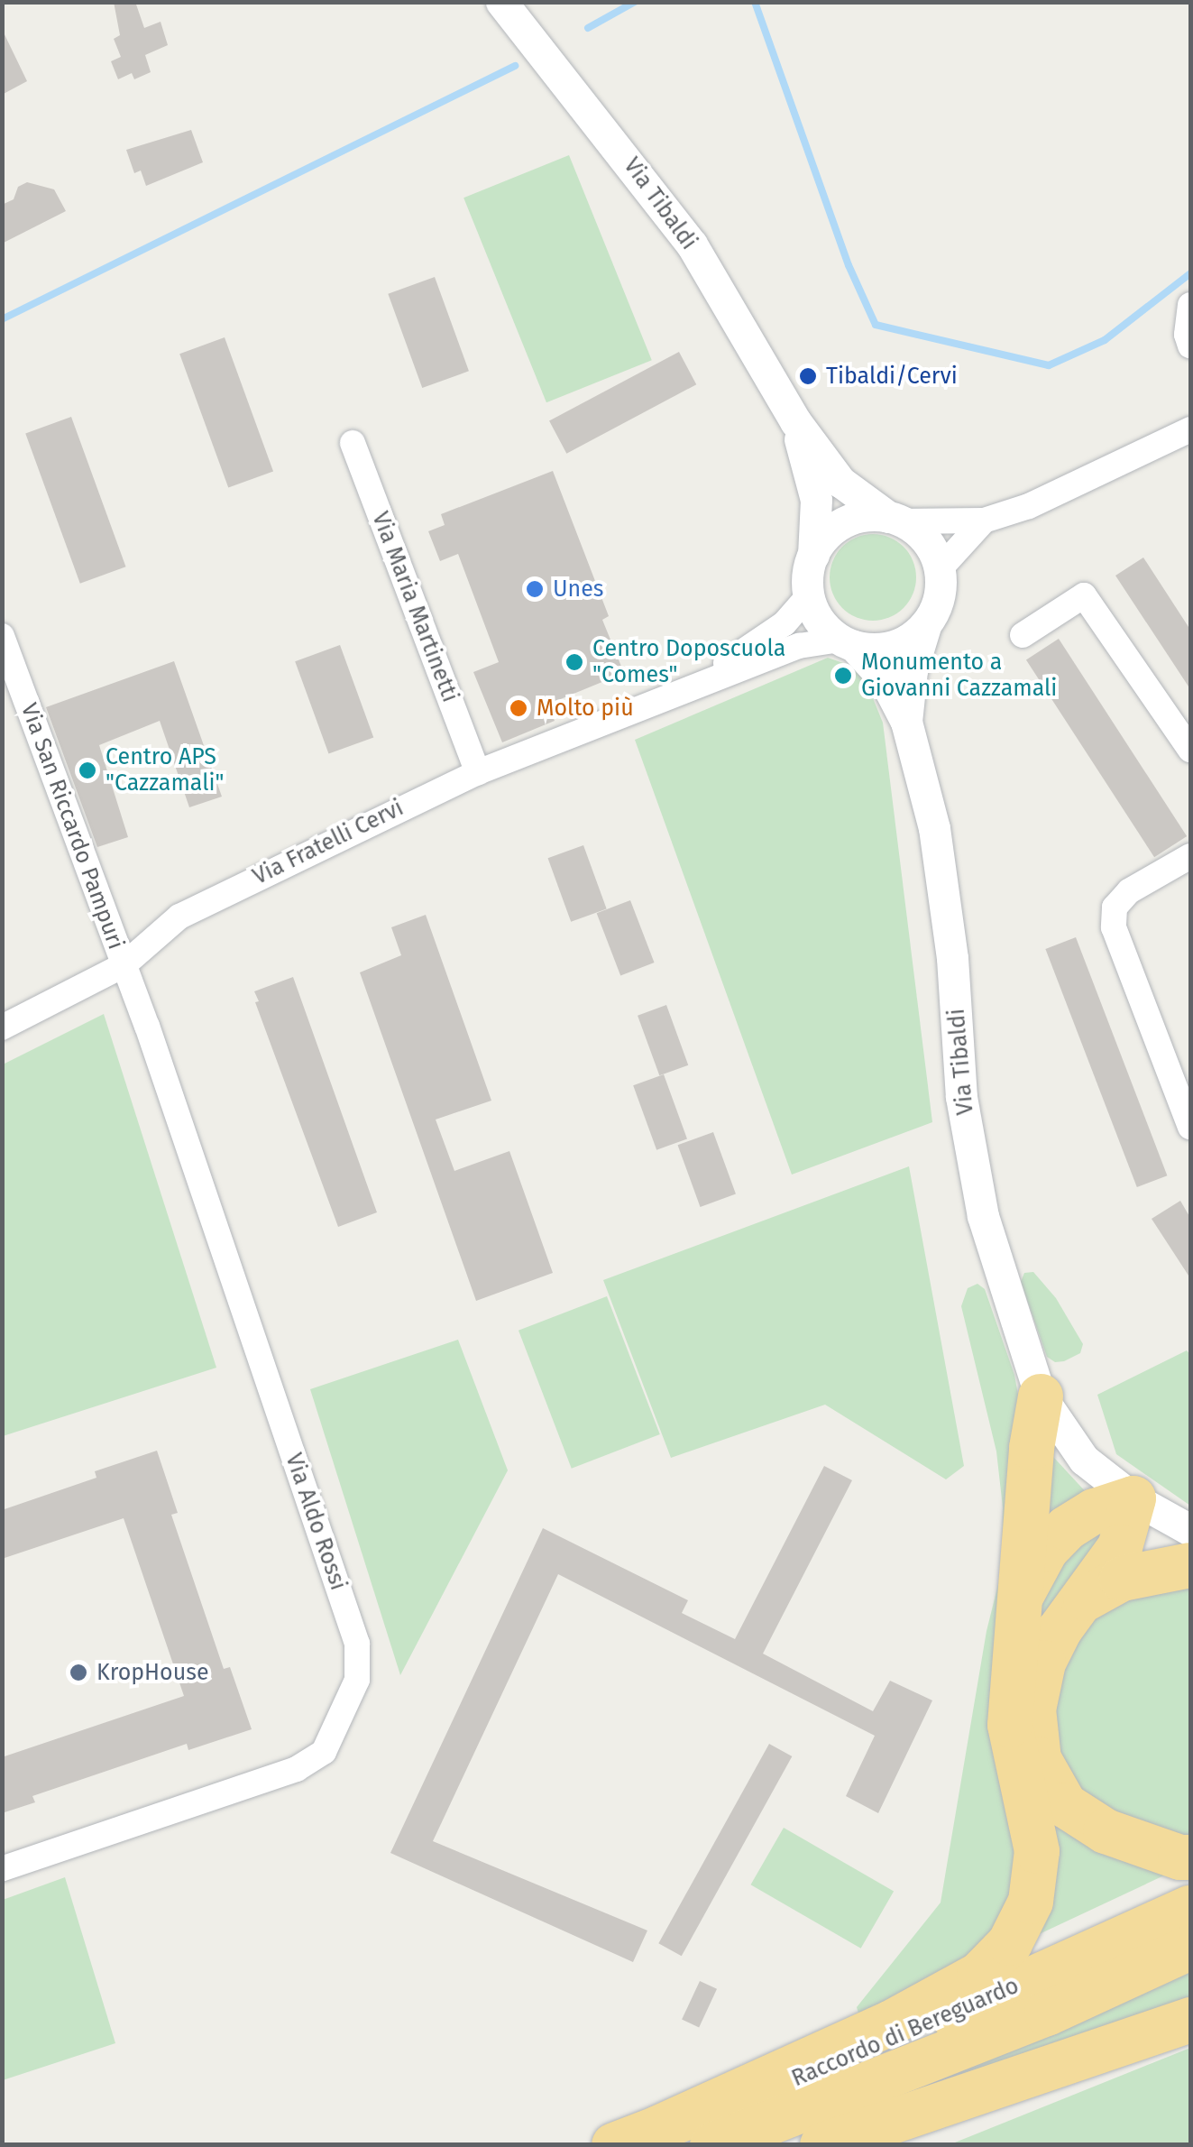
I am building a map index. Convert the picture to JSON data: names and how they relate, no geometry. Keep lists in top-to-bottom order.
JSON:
{
  "streets": {
    "highway": ["Raccordo di Bereguardo"],
    "street": [
      "Via Tibaldi",
      "Via Maria Martinetti",
      "Via San Riccardo Pampuri",
      "Via Fratelli Cervi",
      "Via Aldo Rossi"
    ]
  },
  "crossings": [
    ["Via Tibaldi", "Via Fratelli Cervi"],
    ["Via Maria Martinetti", "Via Fratelli Cervi"],
    ["Via San Riccardo Pampuri", "Via Fratelli Cervi"],
    ["Via San Riccardo Pampuri", "Via Aldo Rossi"],
    ["Via Fratelli Cervi", "Via Aldo Rossi"]
  ],
  "places": [
    "Tibaldi/Cervi",
    "Unes",
    "Centro Doposcuola \"Comes\"",
    "Monumento a Giovanni Cazzamali",
    "Molto più",
    "Centro APS \"Cazzamali\"",
    "KropHouse"
  ]
}
